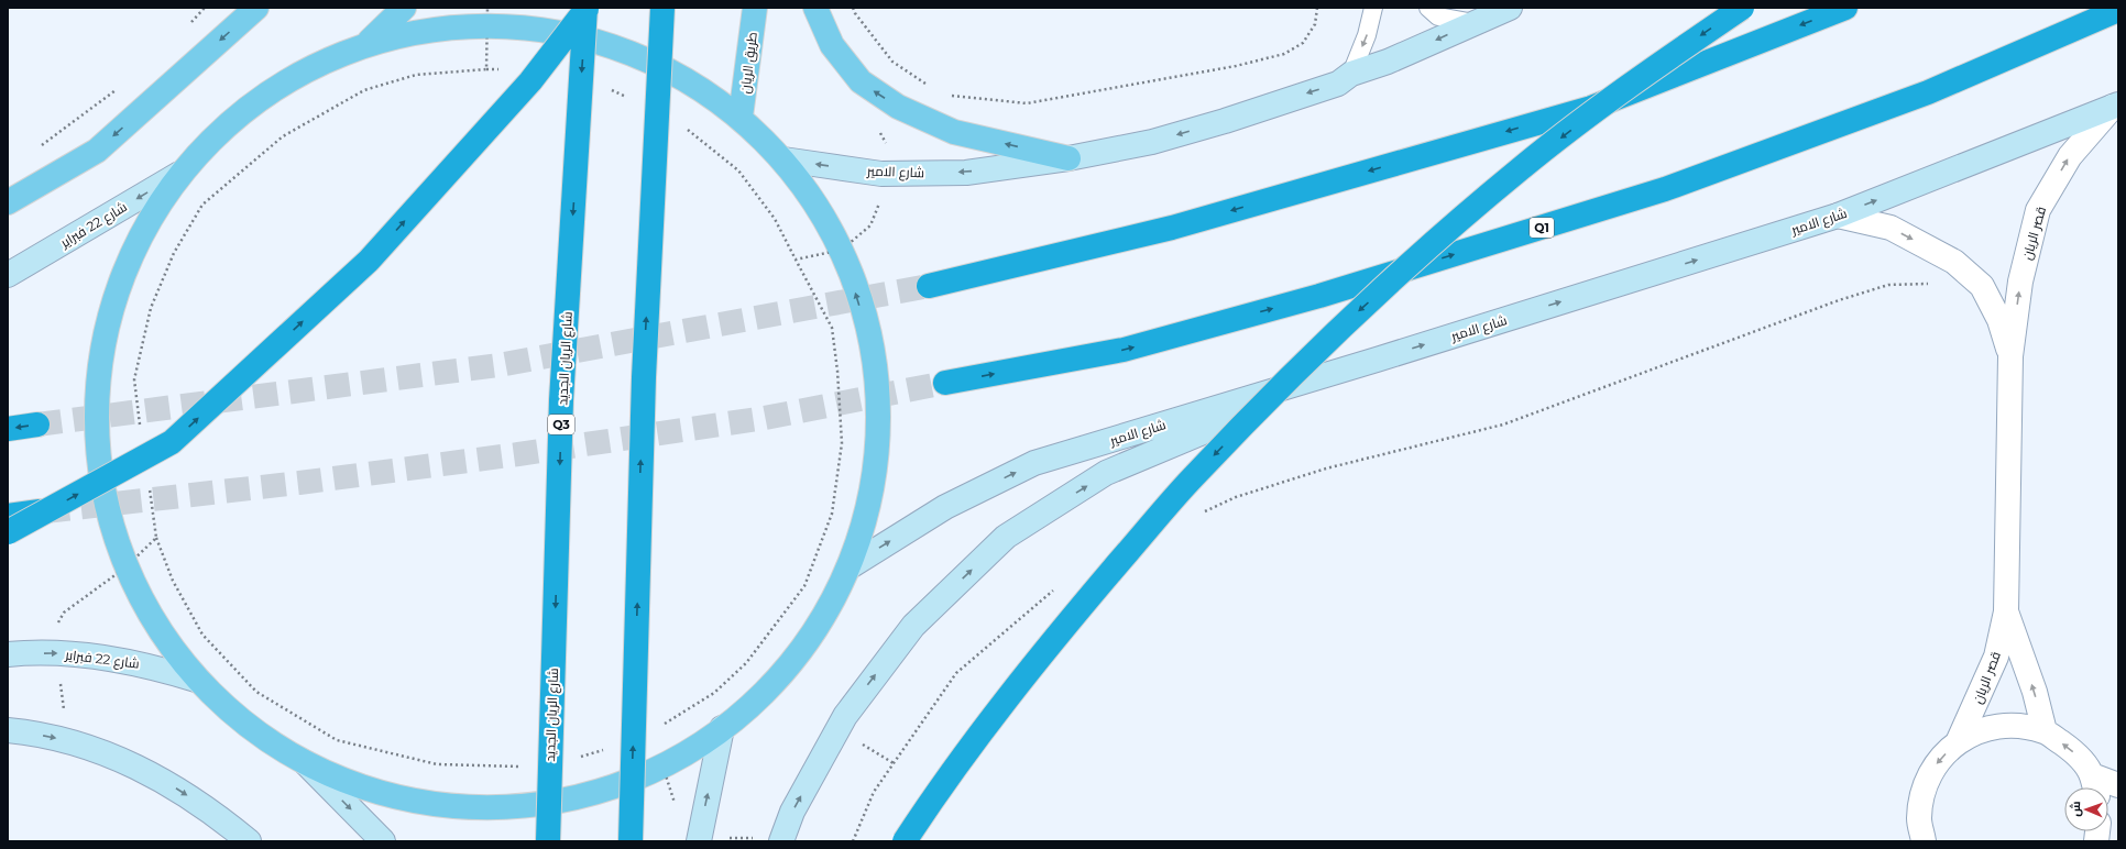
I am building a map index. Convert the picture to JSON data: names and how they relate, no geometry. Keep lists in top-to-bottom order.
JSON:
{
  "streets": {
    "highway": ["Q1", "شارع الريان الجديد", "Q3"],
    "main road": ["طريق الريان", "شارع الامير", "شارع 22 فبراير"],
    "street": ["قصر الريان"]
  },
  "crossings": [
    ["شارع الامير", "قصر الريان"]
  ],
  "north": "left"
}
